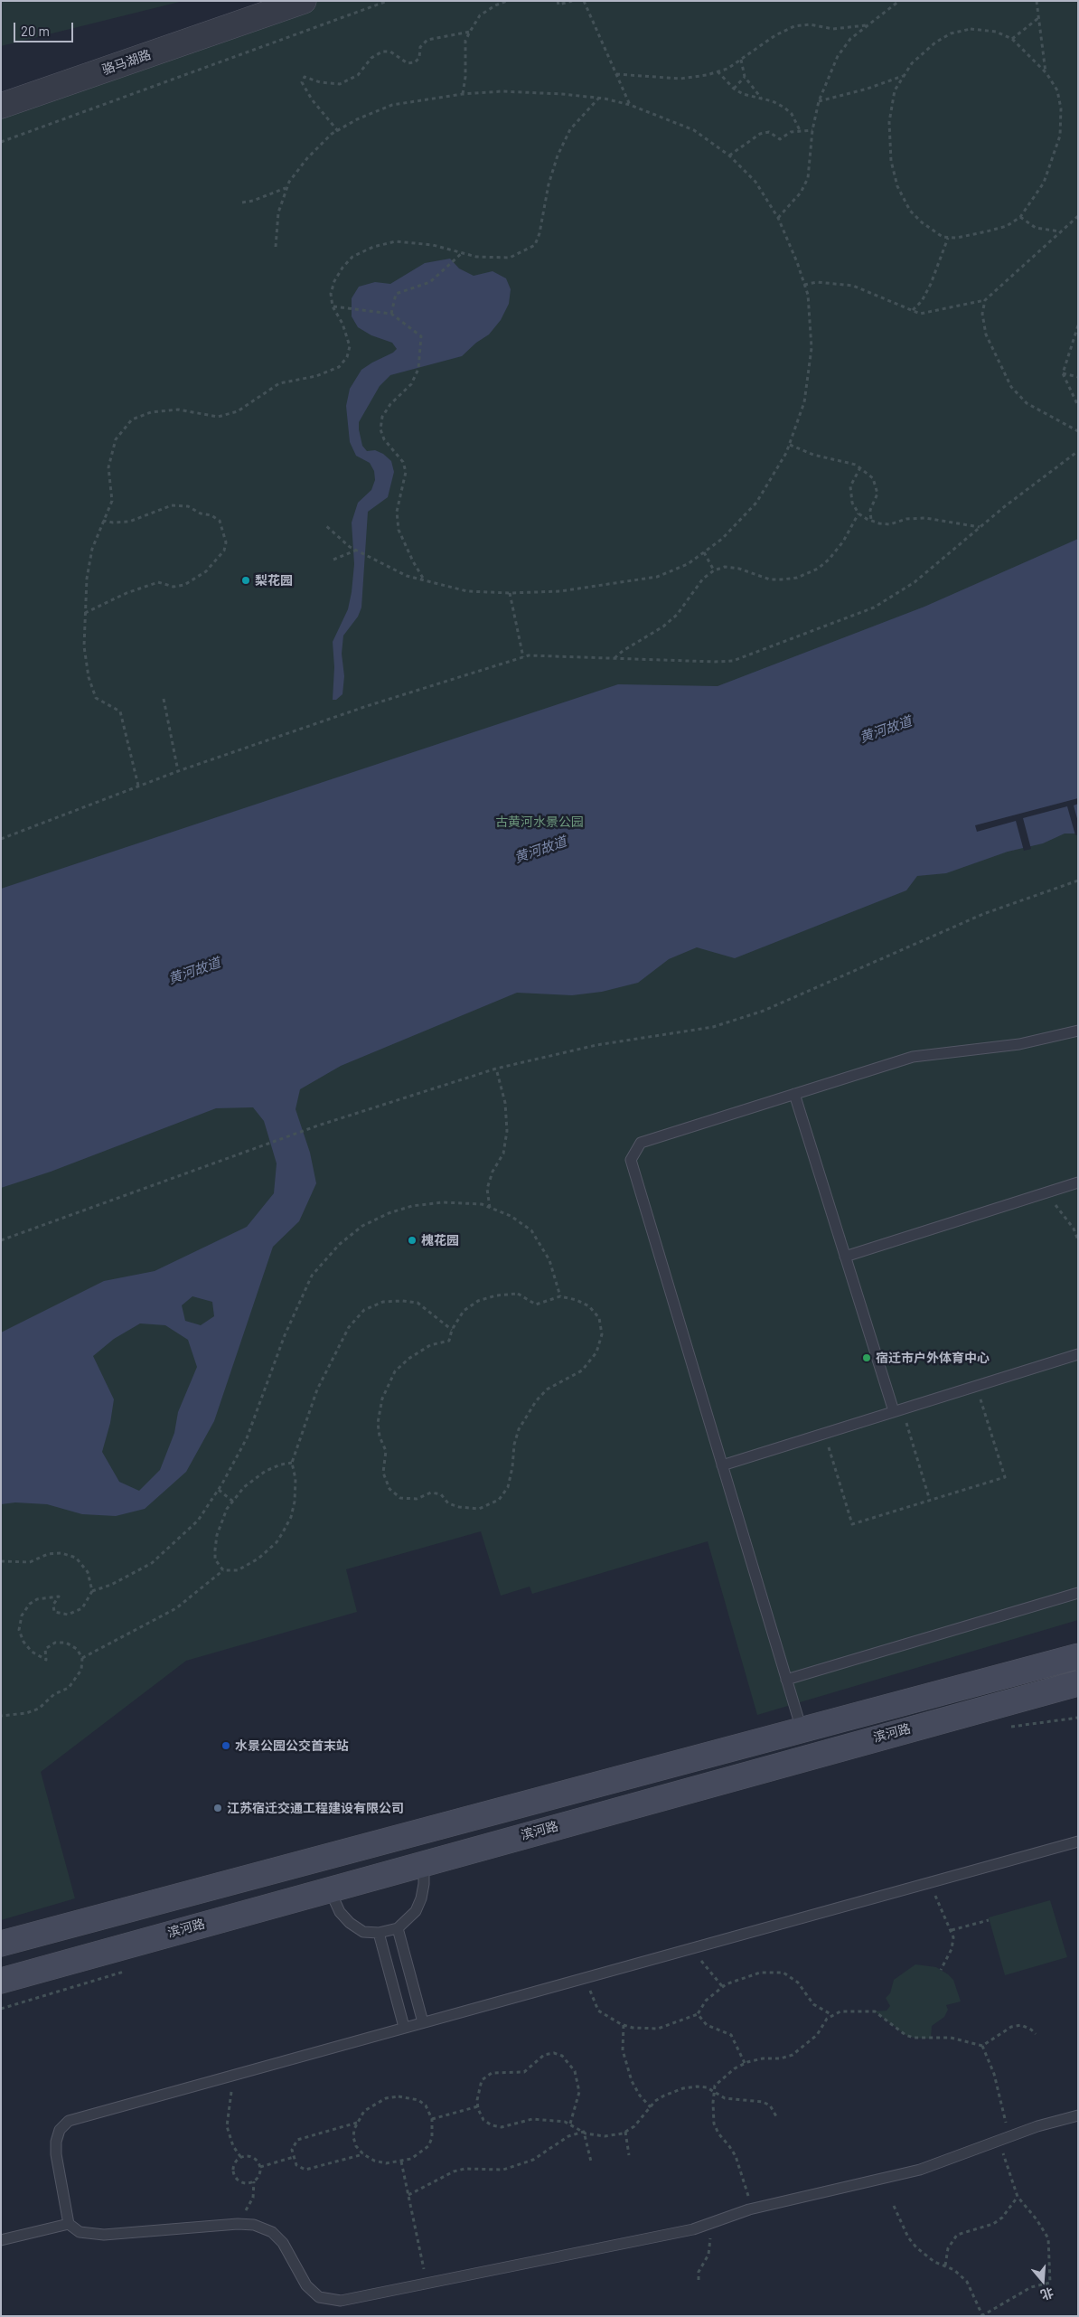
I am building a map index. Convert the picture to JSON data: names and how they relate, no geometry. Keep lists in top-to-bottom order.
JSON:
{
  "streets": {
    "main road": ["滨河路"],
    "street": ["骆马湖路"]
  },
  "water": ["黄河故道"],
  "parks": ["古黄河水景公园"],
  "places": [
    "梨花园",
    "槐花园",
    "宿迁市户外体育中心",
    "水景公园公交首末站",
    "江苏宿迁交通工程建设有限公司"
  ],
  "scale_bar": "20 m",
  "north": "bottom"
}
